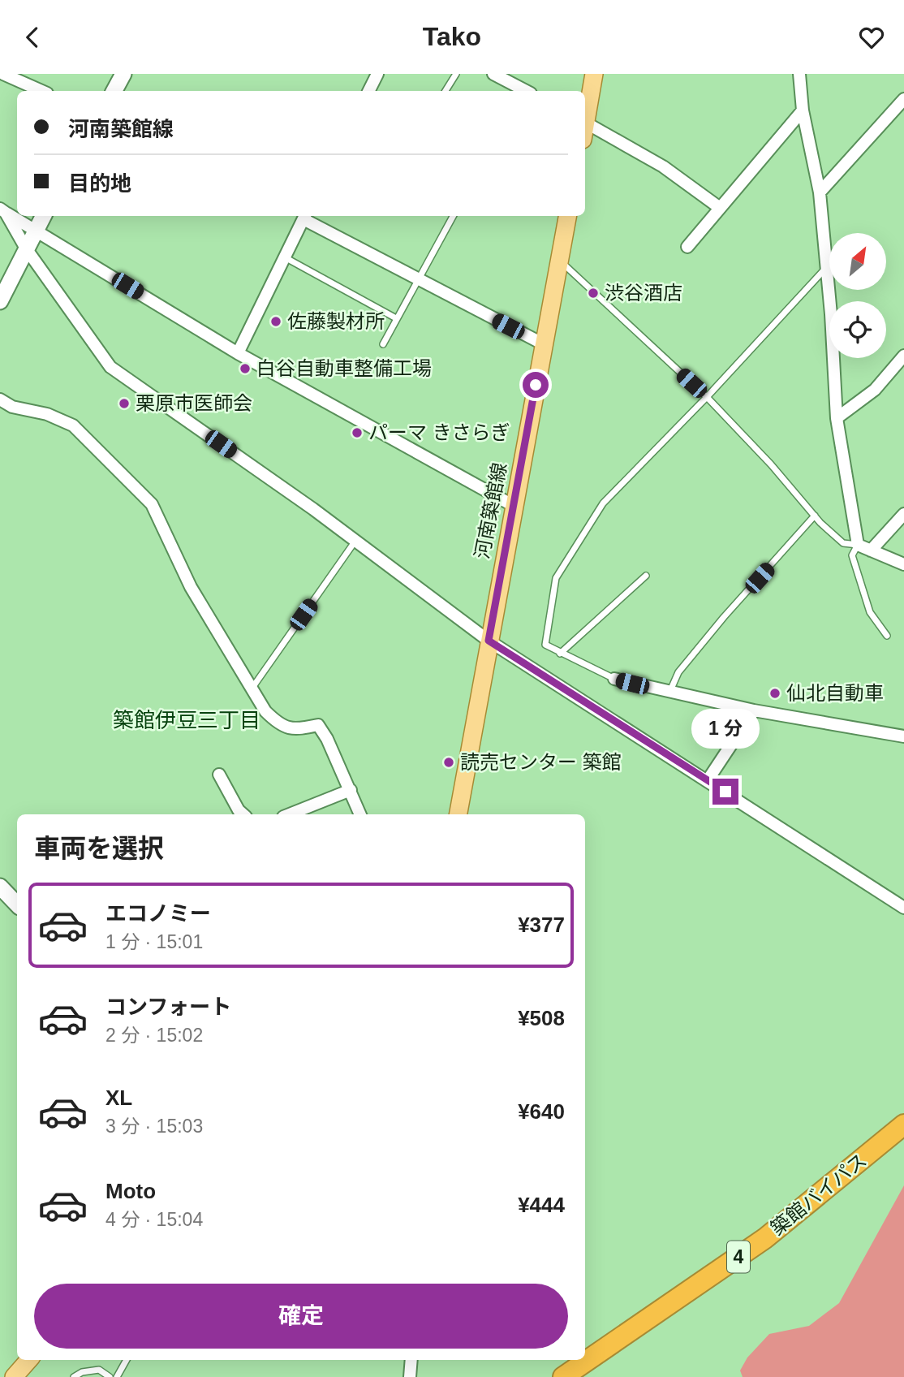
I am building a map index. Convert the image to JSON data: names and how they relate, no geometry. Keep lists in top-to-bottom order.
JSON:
{
  "streets": {
    "highway": ["築館バイパス", "4"],
    "main road": ["河南築館線"]
  },
  "districts": ["築館伊豆三丁目"],
  "places": [
    "渋谷酒店",
    "佐藤製材所",
    "白谷自動車整備工場",
    "栗原市医師会",
    "パーマ きさらぎ",
    "仙北自動車",
    "読売センター 築館"
  ],
  "north": "top right",
  "page": {
    "header": "Tako",
    "banner": ["河南築館線", "目的地"],
    "bubble": "1 分",
    "heading": "車両を選択",
    "list": [
      {
        "name": "エコノミー",
        "note": "1 分 · 15:01",
        "value": "¥377"
      },
      {
        "name": "コンフォート",
        "note": "2 分 · 15:02",
        "value": "¥508"
      },
      {
        "name": "XL",
        "note": "3 分 · 15:03",
        "value": "¥640"
      },
      {
        "name": "Moto",
        "note": "4 分 · 15:04",
        "value": "¥444"
      }
    ],
    "buttons": "確定"
  }
}
